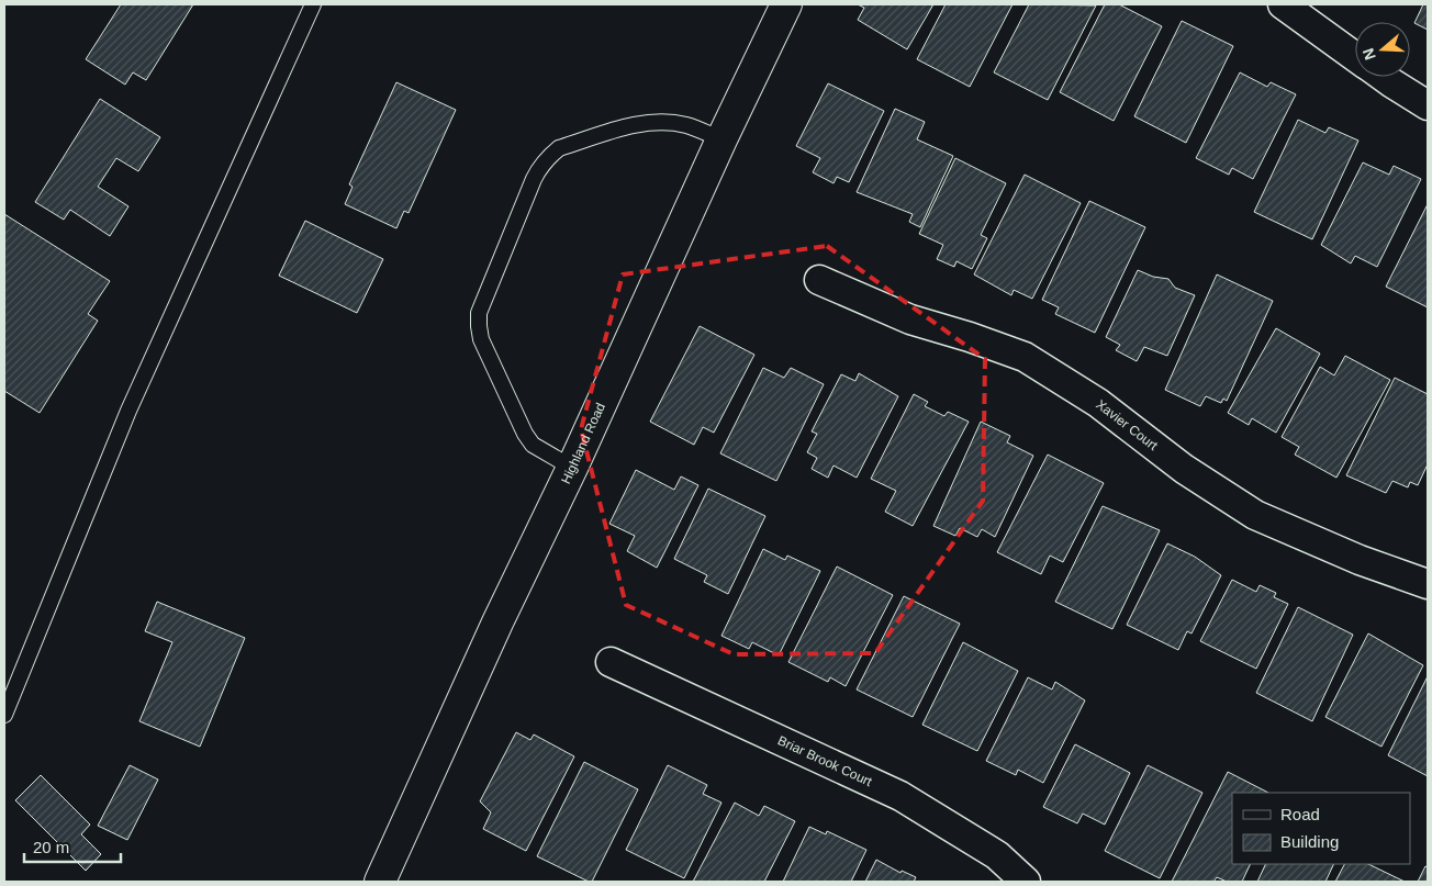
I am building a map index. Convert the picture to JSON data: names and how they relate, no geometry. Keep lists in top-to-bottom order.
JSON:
{
  "streets": {
    "street": ["Xavier Court", "Highland Road", "Briar Brook Court"]
  },
  "legend": ["Road", "Building"],
  "scale_bar": "20 m",
  "north": "left"
}
